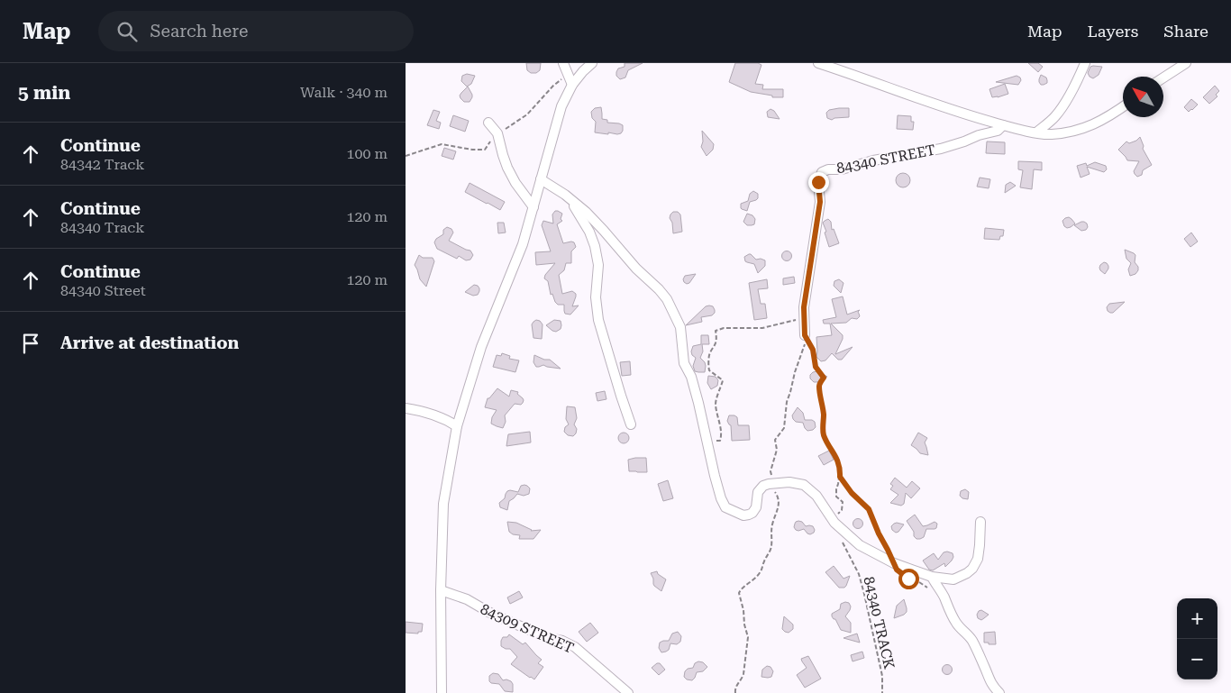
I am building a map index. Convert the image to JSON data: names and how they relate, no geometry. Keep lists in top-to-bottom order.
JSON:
{
  "streets": {
    "street": ["84340 STREET", "84309 STREET"],
    "path": ["84340 TRACK"]
  },
  "north": "top left",
  "page": {
    "header": "Map",
    "search": "Search here",
    "nav": ["Map", "Layers", "Share"],
    "heading": ["5 min", "Walk · 340 m"],
    "list": [
      ["Continue", "84342 Track", "100 m"],
      ["Continue", "84340 Track", "120 m"],
      ["Continue", "84340 Street", "120 m"],
      "Arrive at destination"
    ],
    "map_buttons": ["+", "−"]
  }
}
